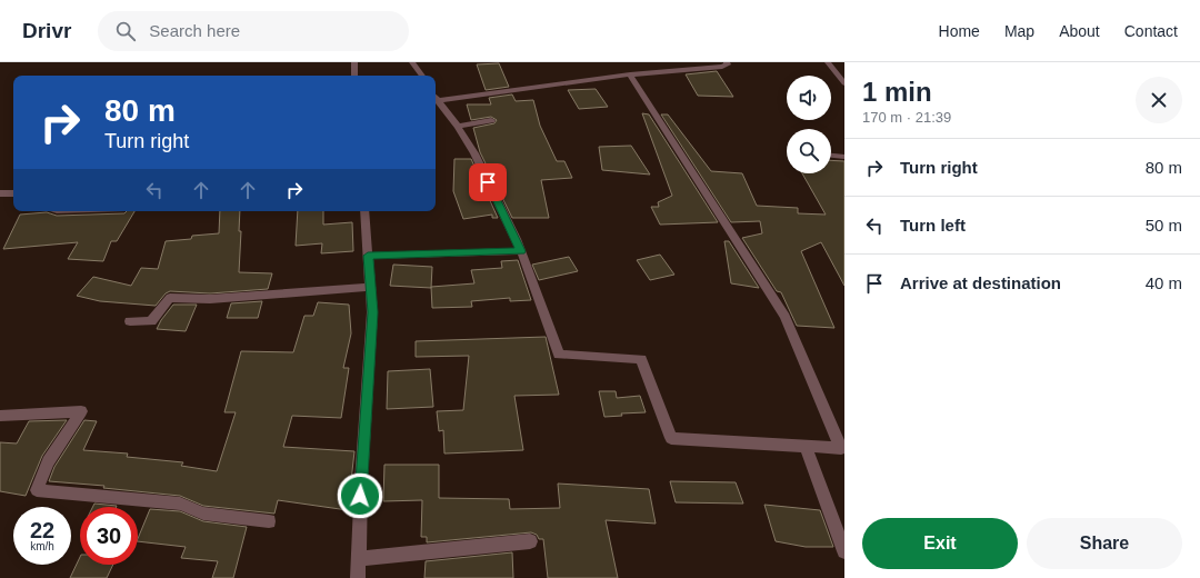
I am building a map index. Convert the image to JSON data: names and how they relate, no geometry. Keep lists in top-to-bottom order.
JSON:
{
  "page": {
    "header": "Drivr",
    "search": "Search here",
    "nav": [
      "Home",
      "Map",
      "About",
      "Contact"
    ],
    "heading": ["1 min", "170 m · 21:39"],
    "turn": ["80 m", "Turn right"],
    "list": [
      {
        "name": "Turn right",
        "value": "80 m"
      },
      {
        "name": "Turn left",
        "value": "50 m"
      },
      {
        "name": "Arrive at destination",
        "value": "40 m"
      }
    ],
    "speed": "22 km/h",
    "limit": "30",
    "buttons": ["Exit", "Share"]
  }
}
